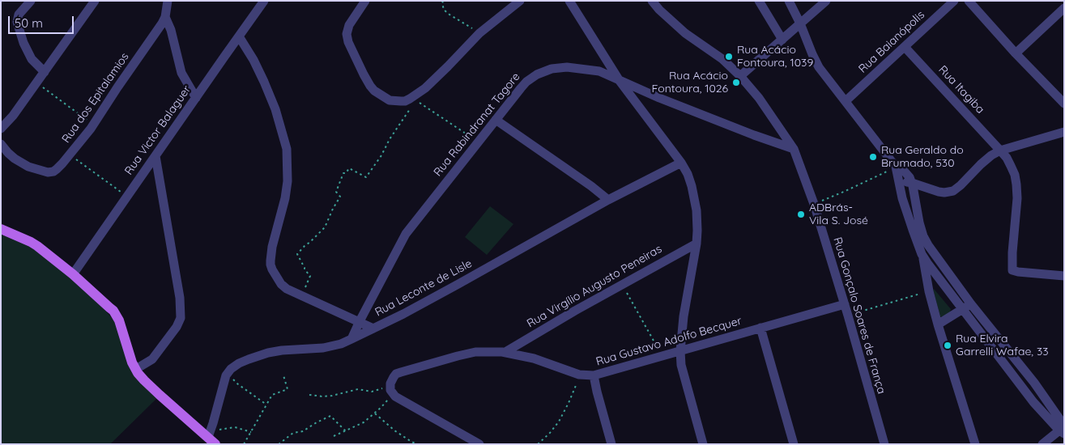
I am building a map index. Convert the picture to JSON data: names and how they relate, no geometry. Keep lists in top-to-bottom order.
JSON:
{
  "streets": {
    "street": [
      "Rua Baianópolis",
      "Rua Itagiba",
      "Rua dos Epitalamios",
      "Rua Rabindranat Tagore",
      "Rua Victor Balaguer",
      "Rua Virgílio Augusto Peneiras",
      "Rua Leconte de Lisle",
      "Rua Gonçalo Soares de França",
      "Rua Gustavo Adolfo Becquer"
    ]
  },
  "crossings": [
    ["Rua Baianópolis", "Rua Itagiba"],
    ["Rua Rabindranat Tagore", "Rua Leconte de Lisle"],
    ["Rua Rabindranat Tagore", "Rua Gonçalo Soares de França"],
    ["Rua Virgílio Augusto Peneiras", "Rua Gustavo Adolfo Becquer"],
    ["Rua Gonçalo Soares de França", "Rua Gustavo Adolfo Becquer"]
  ],
  "places": [
    "Rua Acácio Fontoura, 1039",
    "Rua Acácio Fontoura, 1026",
    "Rua Geraldo do Brumado, 530",
    "ADBrás- Vila S. José",
    "Rua Elvira Garrelli Wafae, 33"
  ],
  "scale_bar": "50 m"
}
